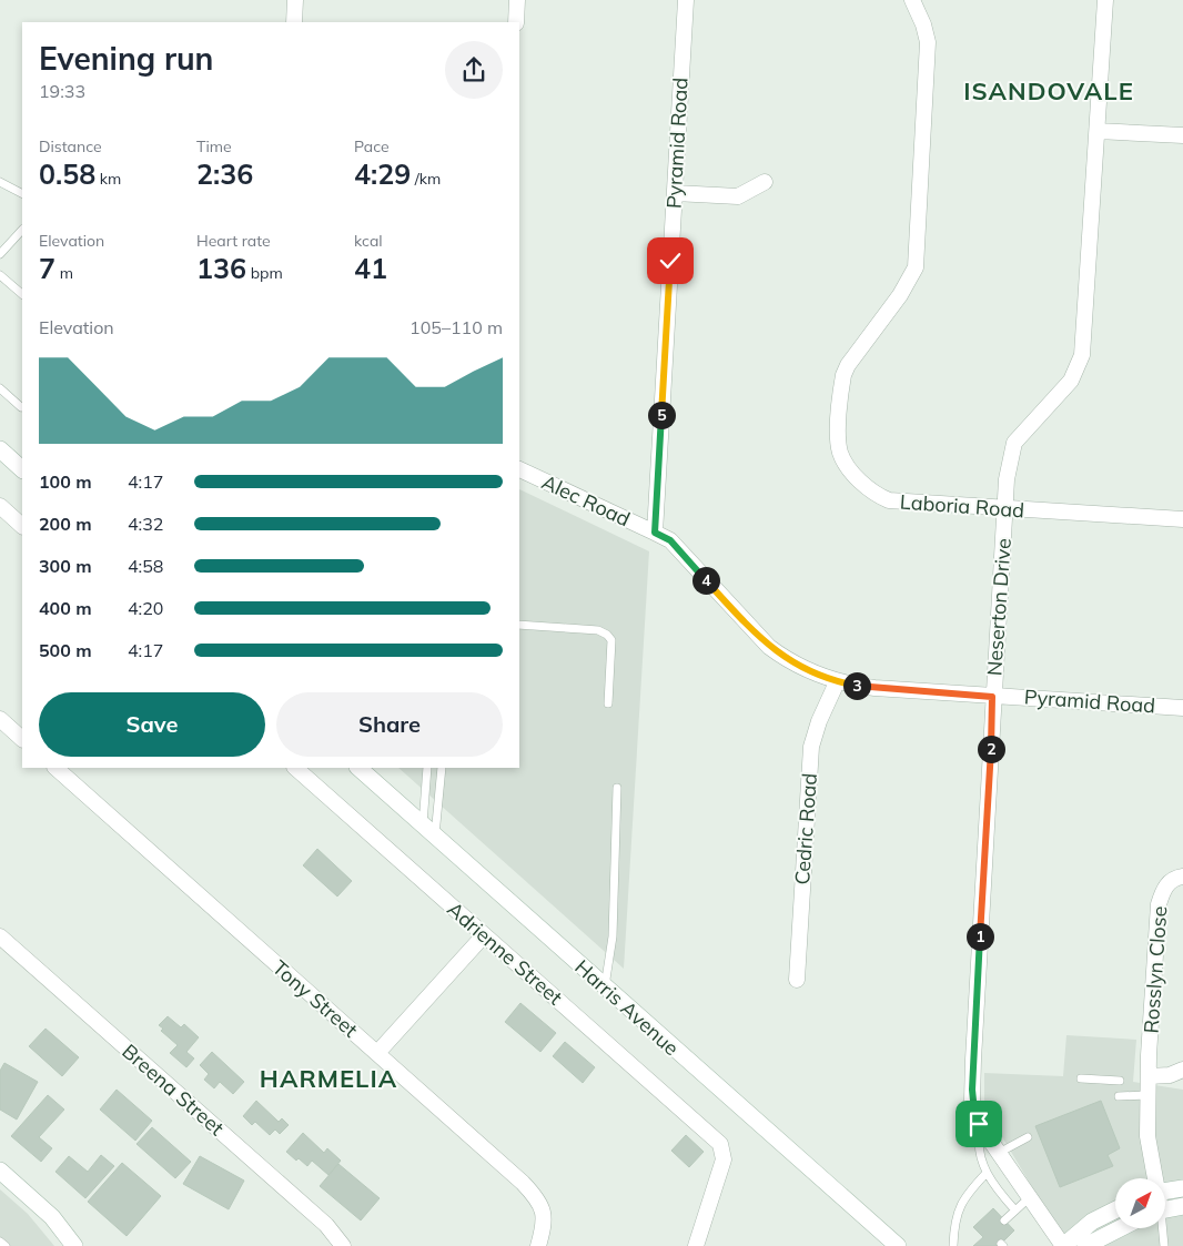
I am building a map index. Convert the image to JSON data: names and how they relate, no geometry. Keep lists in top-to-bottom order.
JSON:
{
  "streets": {
    "main road": ["Harris Avenue"],
    "street": [
      "Pyramid Road",
      "Alec Road",
      "Laboria Road",
      "Neserton Drive",
      "Cedric Road",
      "Adrienne Street",
      "Rosslyn Close",
      "Tony Street",
      "Breena Street"
    ]
  },
  "crossings": [
    ["Pyramid Road", "Alec Road"],
    ["Pyramid Road", "Neserton Drive"],
    ["Pyramid Road", "Cedric Road"],
    ["Laboria Road", "Neserton Drive"]
  ],
  "districts": ["ISANDOVALE", "HARMELIA"],
  "north": "top right",
  "page": {
    "heading": ["Evening run", "19:33"],
    "stats": [
      ["Distance", "0.58 km"],
      ["Time", "2:36"],
      ["Pace", "4:29 /km"],
      ["Elevation", "7 m"],
      ["Heart rate", "136 bpm"],
      ["kcal", "41"]
    ],
    "chart": ["Elevation", "105–110 m"],
    "pins": [
      "5",
      "4",
      "3",
      "2",
      "1"
    ],
    "list": [
      {
        "name": "100 m",
        "note": "4:17"
      },
      {
        "name": "200 m",
        "note": "4:32"
      },
      {
        "name": "300 m",
        "note": "4:58"
      },
      {
        "name": "400 m",
        "note": "4:20"
      },
      {
        "name": "500 m",
        "note": "4:17"
      }
    ],
    "buttons": ["Save", "Share"]
  }
}
